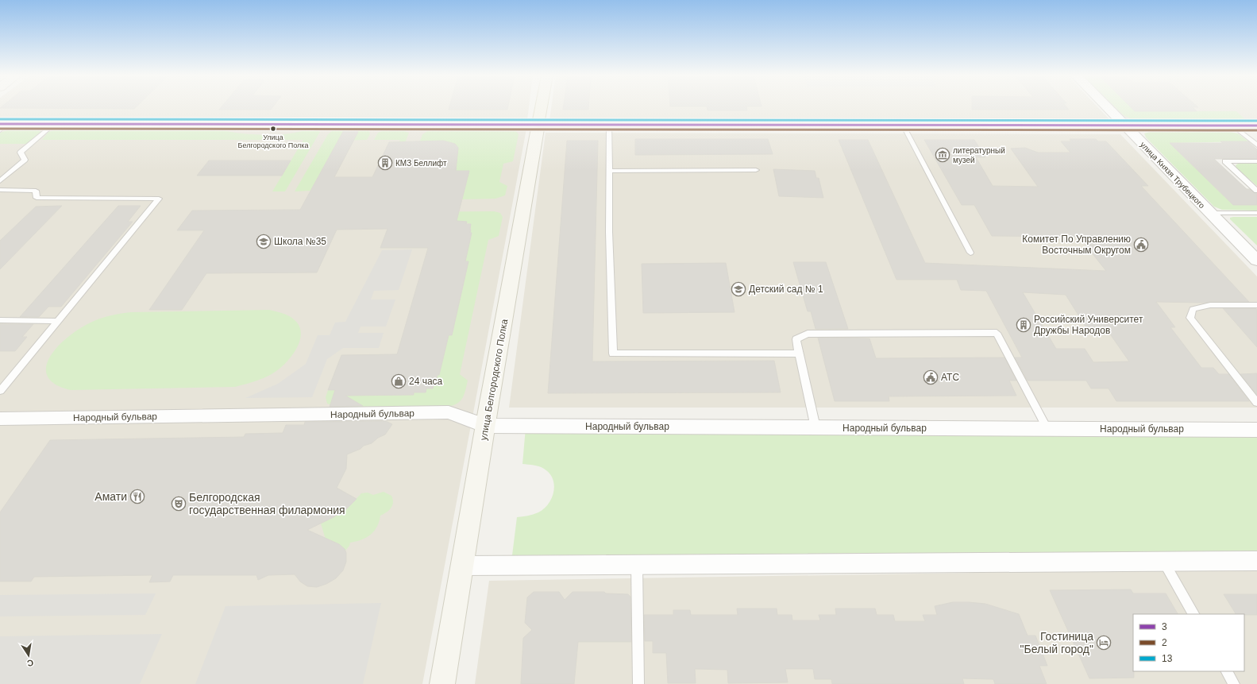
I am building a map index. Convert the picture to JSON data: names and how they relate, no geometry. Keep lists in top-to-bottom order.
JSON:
{
  "streets": {
    "main road": ["улица Белгородского Полка"],
    "street": ["улица Князя Трубецкого", "Народный бульвар"]
  },
  "crossings": [
    ["улица Белгородского Полка", "Народный бульвар"]
  ],
  "places": {
    "other": ["Улица Белгородского Полка"],
    "museum": ["литературный музей"],
    "building": ["КМЗ Беллифт", "Российский Университет Дружбы Народов"],
    "school or university": ["Школа №35", "Детский сад № 1"],
    "public building": ["Комитет По Управлению Восточным Округом", "АТС"],
    "shop": ["24 часа"],
    "restaurant": ["Амати"],
    "theatre": ["Белгородская государственная филармония"],
    "hotel": ["Гостиница \"Белый город\""]
  },
  "lines": ["transit line 13", "transit line 3", "transit line 2"],
  "legend": ["3", "2", "13"],
  "north": "bottom"
}
